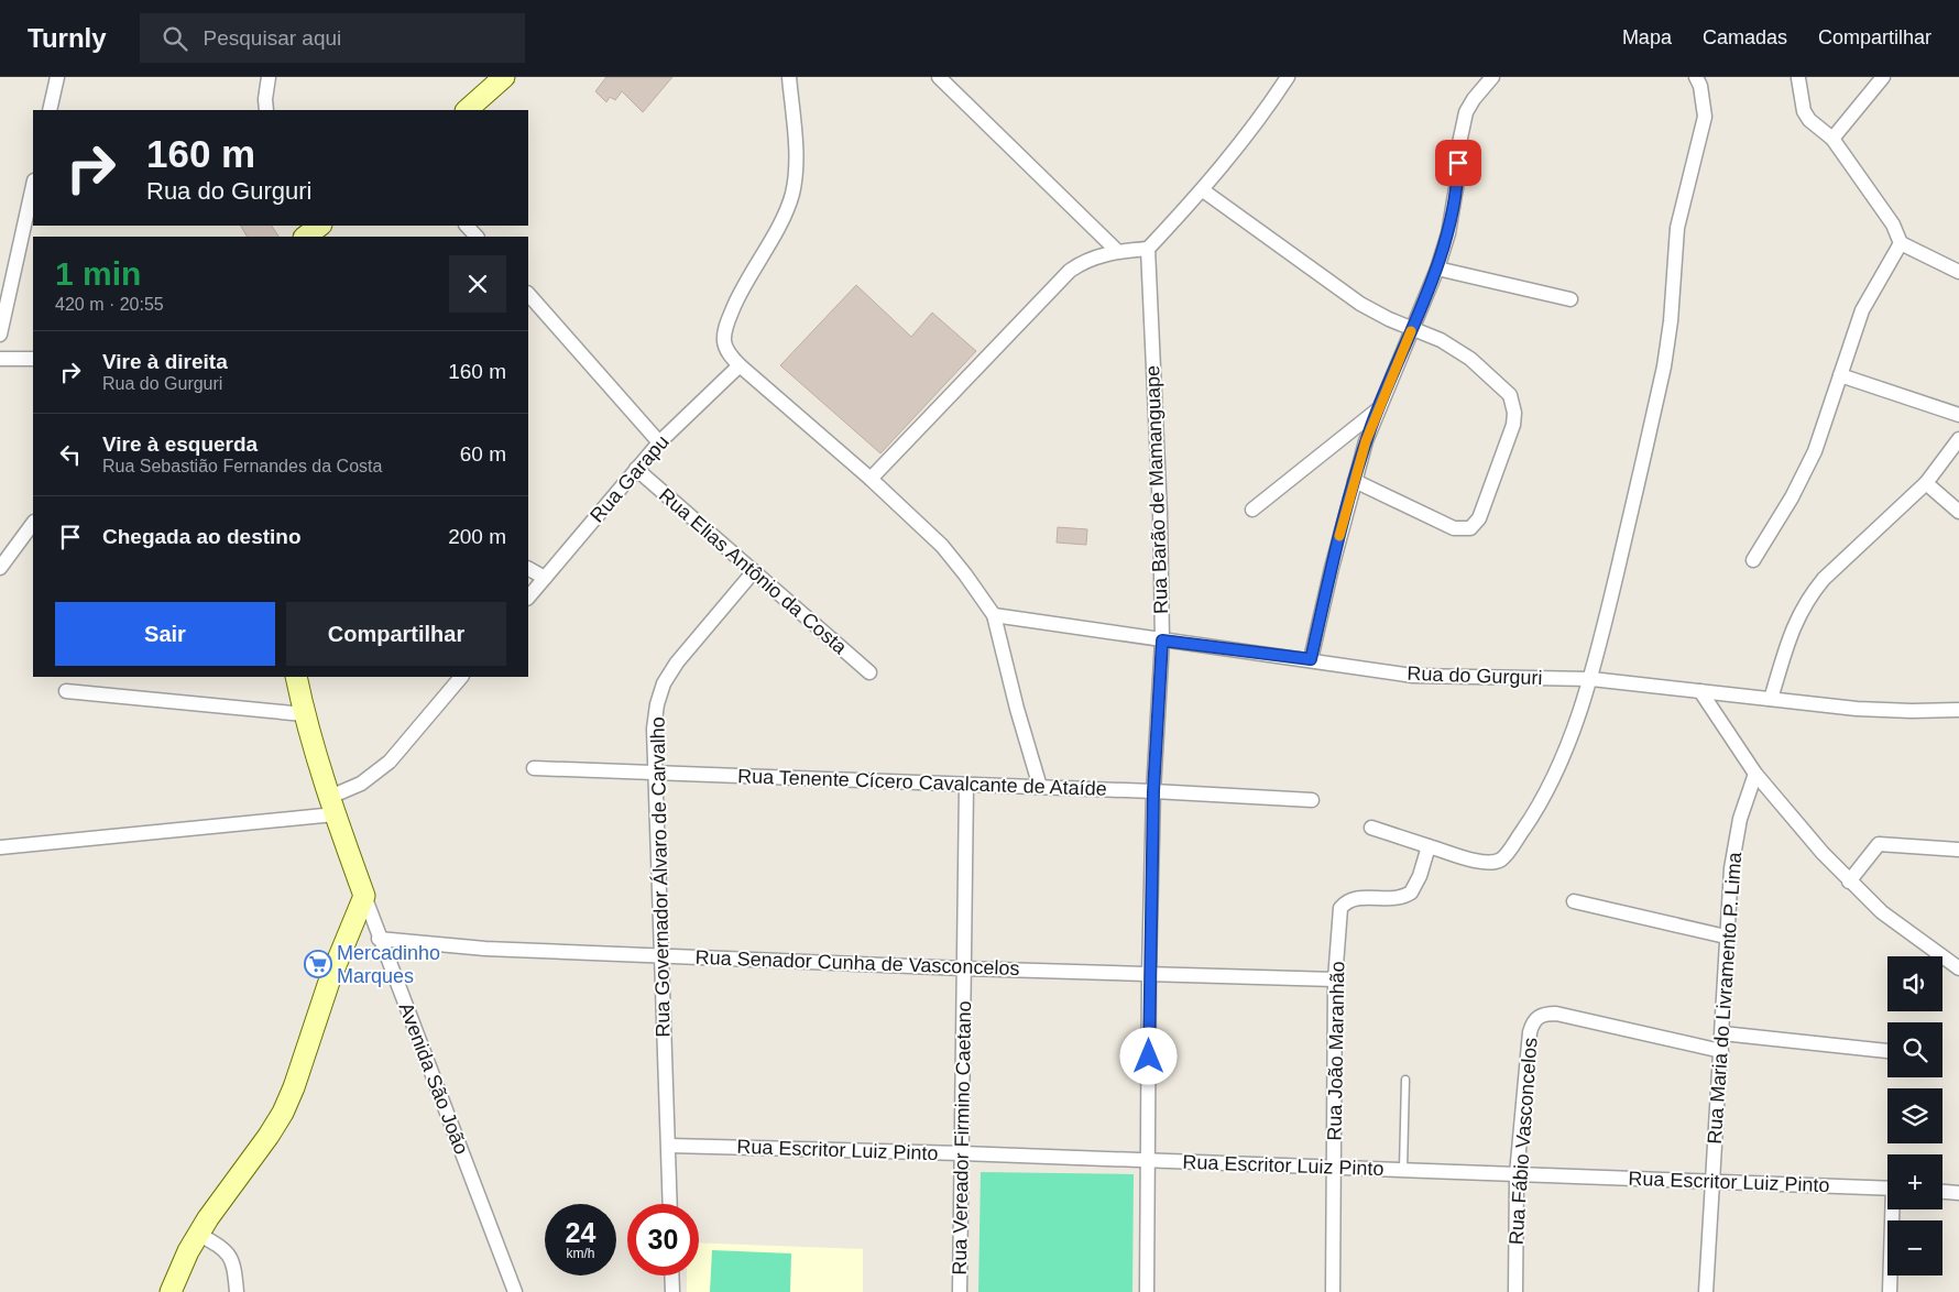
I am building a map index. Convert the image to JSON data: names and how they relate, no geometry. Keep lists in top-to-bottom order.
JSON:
{
  "streets": {
    "main road": ["Avenida São João"],
    "street": [
      "Rua Garapu",
      "Rua Barão de Mamanguape",
      "Rua Elias Antônio da Costa",
      "Rua do Gurguri",
      "Rua Tenente Cícero Cavalcante de Ataíde",
      "Rua Governador Álvaro de Carvalho",
      "Rua Senador Cunha de Vasconcelos",
      "Rua Maria do Livramento P. Lima",
      "Rua João Maranhão",
      "Rua Vereador Firmino Caetano",
      "Rua Fábio Vasconcelos",
      "Rua Escritor Luiz Pinto"
    ]
  },
  "crossings": [
    ["Rua Garapu", "Rua Elias Antônio da Costa"],
    ["Rua Barão de Mamanguape", "Rua do Gurguri"],
    ["Rua Barão de Mamanguape", "Rua Tenente Cícero Cavalcante de Ataíde"],
    ["Rua Barão de Mamanguape", "Rua Senador Cunha de Vasconcelos"],
    ["Rua Barão de Mamanguape", "Rua Escritor Luiz Pinto"],
    ["Rua Elias Antônio da Costa", "Rua Governador Álvaro de Carvalho"],
    ["Rua Tenente Cícero Cavalcante de Ataíde", "Rua Governador Álvaro de Carvalho"],
    ["Rua Tenente Cícero Cavalcante de Ataíde", "Rua Vereador Firmino Caetano"],
    ["Rua Governador Álvaro de Carvalho", "Rua Senador Cunha de Vasconcelos"],
    ["Rua Governador Álvaro de Carvalho", "Rua Escritor Luiz Pinto"],
    ["Rua Senador Cunha de Vasconcelos", "Rua João Maranhão"],
    ["Rua Senador Cunha de Vasconcelos", "Avenida São João"],
    ["Rua Senador Cunha de Vasconcelos", "Rua Vereador Firmino Caetano"],
    ["Rua Maria do Livramento P. Lima", "Rua Fábio Vasconcelos"],
    ["Rua Maria do Livramento P. Lima", "Rua Escritor Luiz Pinto"],
    ["Rua João Maranhão", "Rua Escritor Luiz Pinto"],
    ["Rua Vereador Firmino Caetano", "Rua Escritor Luiz Pinto"],
    ["Rua Fábio Vasconcelos", "Rua Escritor Luiz Pinto"]
  ],
  "places": {
    "supermarket": ["Mercadinho Marques"]
  },
  "page": {
    "header": "Turnly",
    "search": "Pesquisar aqui",
    "nav": ["Mapa", "Camadas", "Compartilhar"],
    "turn": ["160 m", "Rua do Gurguri"],
    "heading": ["1 min", "420 m · 20:55"],
    "list": [
      {
        "name": "Vire à direita",
        "note": "Rua do Gurguri",
        "value": "160 m"
      },
      {
        "name": "Vire à esquerda",
        "note": "Rua Sebastião Fernandes da Costa",
        "value": "60 m"
      },
      {
        "name": "Chegada ao destino",
        "value": "200 m"
      }
    ],
    "buttons": ["Sair", "Compartilhar"],
    "map_buttons": ["+", "−"],
    "speed": "24 km/h",
    "limit": "30"
  }
}
